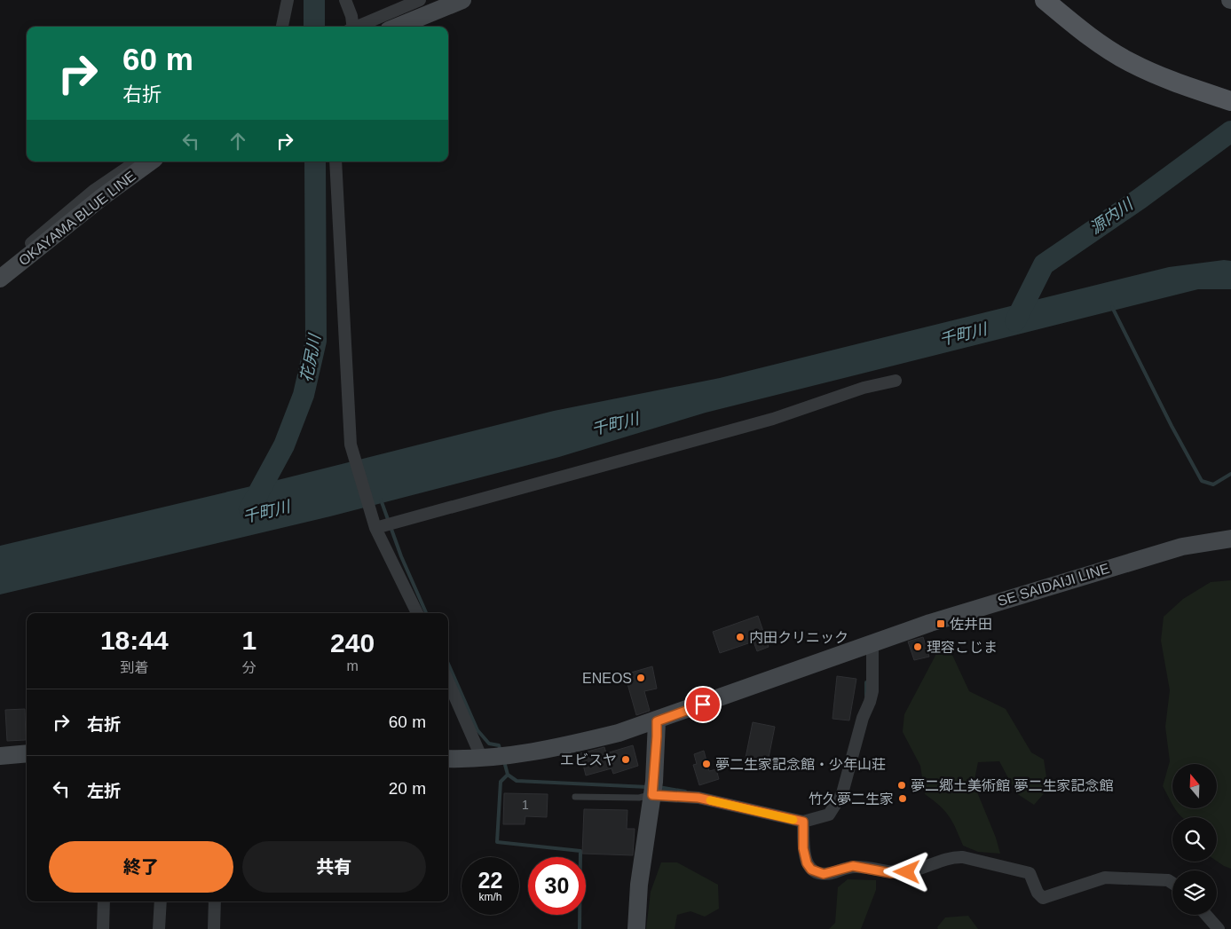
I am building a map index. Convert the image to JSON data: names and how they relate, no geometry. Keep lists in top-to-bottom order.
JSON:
{
  "streets": {
    "main road": ["OKAYAMA BLUE LINE", "SE SAIDAIJI LINE"]
  },
  "water": ["源内川", "千町川", "花尻川"],
  "places": {
    "transit": ["佐井田"],
    "other": [
      "内田クリニック",
      "理容こじま",
      "ENEOS",
      "エビスヤ",
      "夢二生家記念館・少年山荘",
      "夢二郷土美術館 夢二生家記念館",
      "竹久夢二生家"
    ]
  },
  "house_numbers": ["1"],
  "north": "top",
  "page": {
    "turn": ["60 m", "右折"],
    "eta": [
      "18:44",
      "到着",
      "1",
      "分",
      "240",
      "m"
    ],
    "list": [
      {
        "name": "右折",
        "value": "60 m"
      },
      {
        "name": "左折",
        "value": "20 m"
      }
    ],
    "buttons": ["終了", "共有"],
    "speed": "22 km/h",
    "limit": "30"
  }
}
